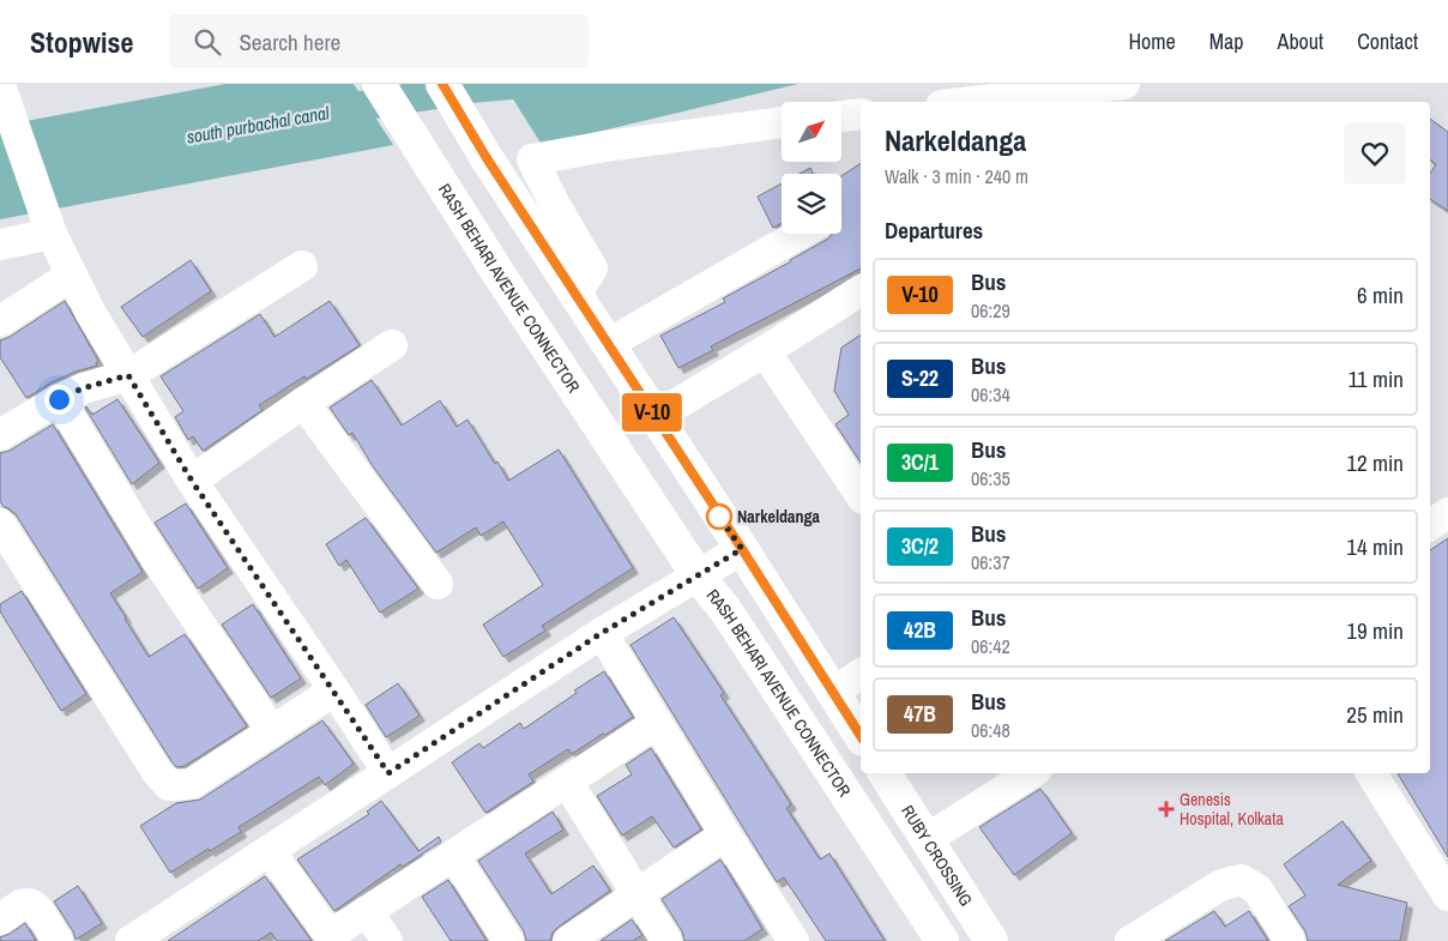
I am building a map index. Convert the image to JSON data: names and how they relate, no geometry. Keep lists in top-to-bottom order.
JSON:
{
  "streets": {
    "main road": ["RASH BEHARI AVENUE CONNECTOR", "RUBY CROSSING"]
  },
  "water": ["south purbachal canal"],
  "places": {
    "other": ["Narkeldanga"],
    "health": ["Genesis Hospital, Kolkata"]
  },
  "lines": ["bus line V-10"],
  "north": "top right",
  "page": {
    "header": "Stopwise",
    "search": "Search here",
    "nav": [
      "Home",
      "Map",
      "About",
      "Contact"
    ],
    "on_map": "V-10",
    "heading": [
      ["Narkeldanga", "Walk · 3 min · 240 m"],
      "Departures"
    ],
    "list": [
      {
        "mark": "V-10",
        "name": "Bus",
        "note": "06:29",
        "value": "6 min"
      },
      {
        "mark": "S-22",
        "name": "Bus",
        "note": "06:34",
        "value": "11 min"
      },
      {
        "mark": "3C/1",
        "name": "Bus",
        "note": "06:35",
        "value": "12 min"
      },
      {
        "mark": "3C/2",
        "name": "Bus",
        "note": "06:37",
        "value": "14 min"
      },
      {
        "mark": "42B",
        "name": "Bus",
        "note": "06:42",
        "value": "19 min"
      },
      {
        "mark": "47B",
        "name": "Bus",
        "note": "06:48",
        "value": "25 min"
      }
    ]
  }
}
